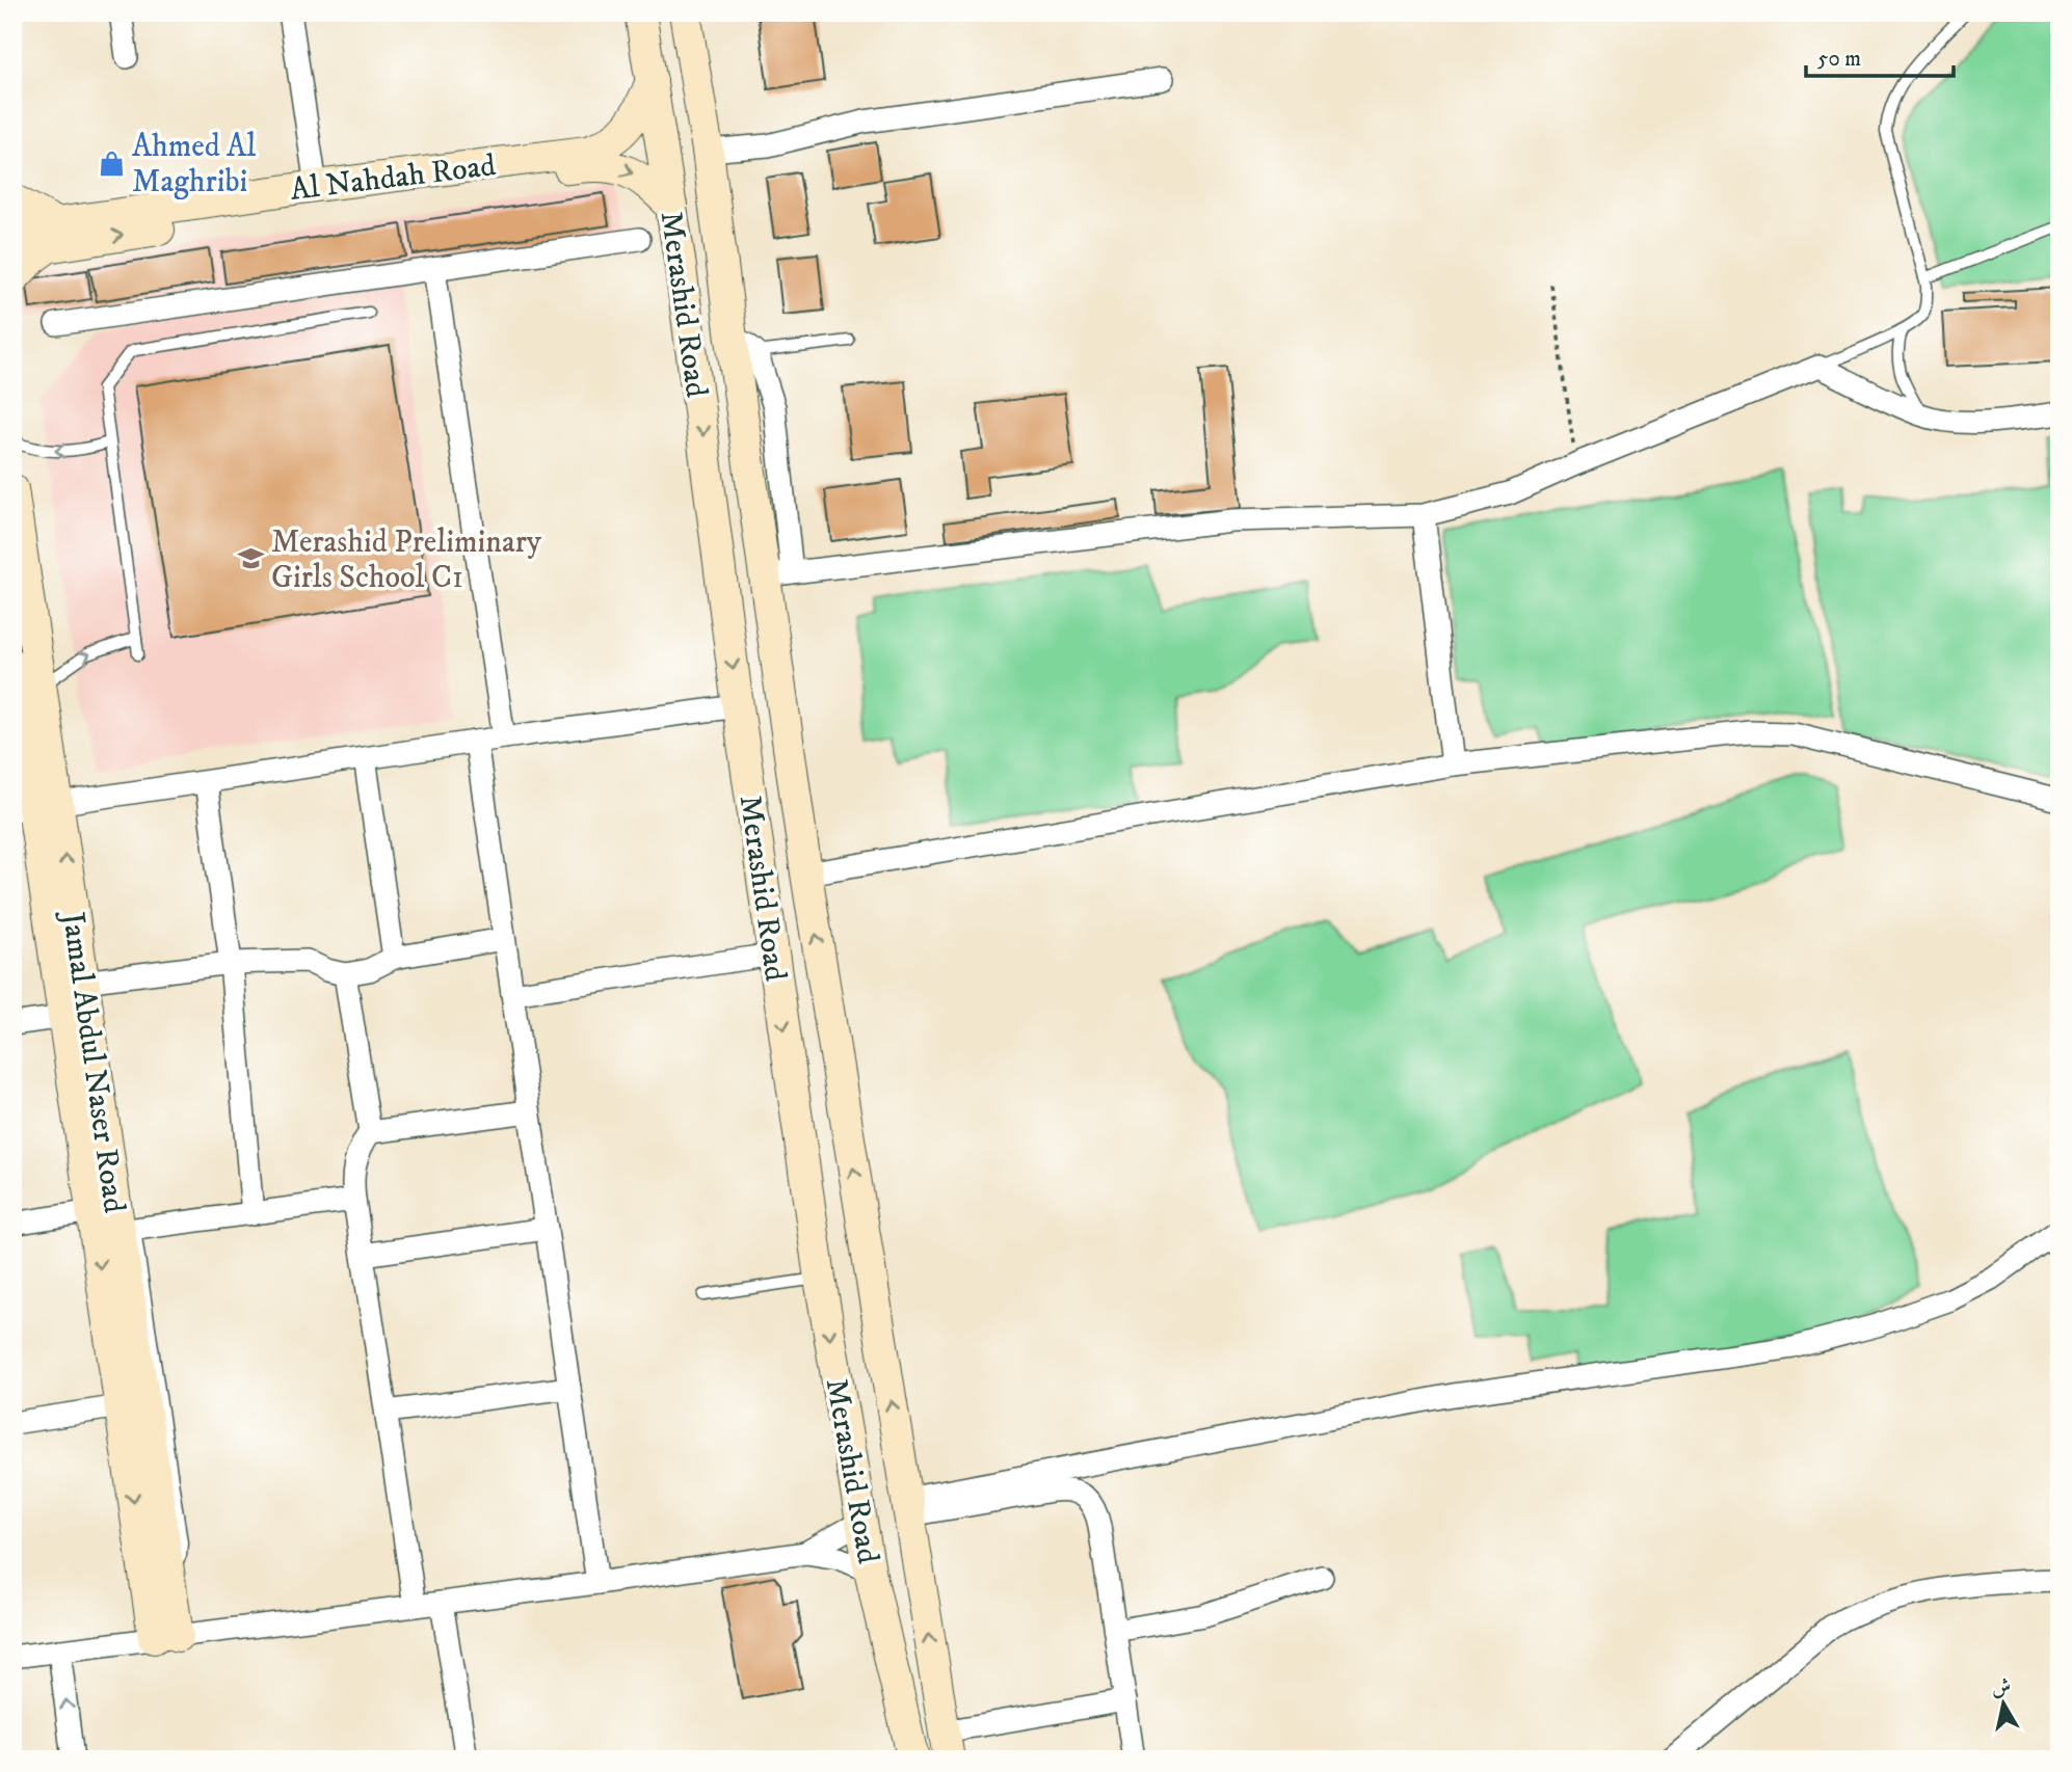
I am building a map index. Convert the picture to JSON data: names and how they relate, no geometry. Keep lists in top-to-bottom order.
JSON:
{
  "streets": {
    "main road": ["Al Nahdah Road", "Merashid Road", "Jamal Abdul Naser Road"]
  },
  "crossings": [
    ["Al Nahdah Road", "Merashid Road"]
  ],
  "places": {
    "shop": ["Ahmed Al Maghribi"],
    "school or university": ["Merashid Preliminary Girls School C1"]
  },
  "scale_bar": "50 m",
  "north": "top"
}
